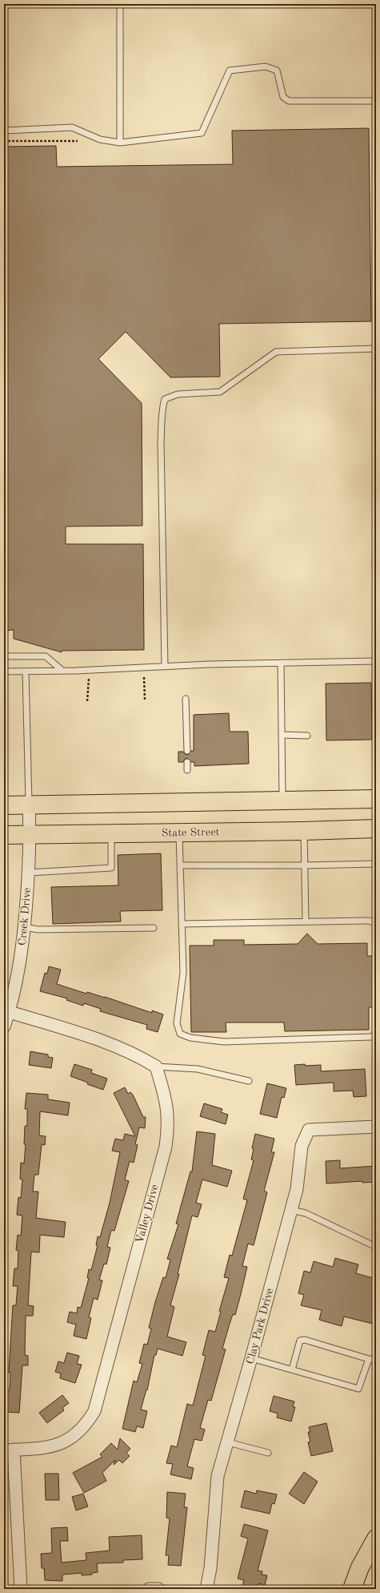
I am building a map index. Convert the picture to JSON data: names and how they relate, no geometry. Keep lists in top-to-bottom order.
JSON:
{
  "streets": {
    "main road": ["State Street"],
    "street": ["Creek Drive", "Valley Drive", "Clay Park Drive"]
  },
  "crossings": [
    ["State Street", "Creek Drive"]
  ]
}
